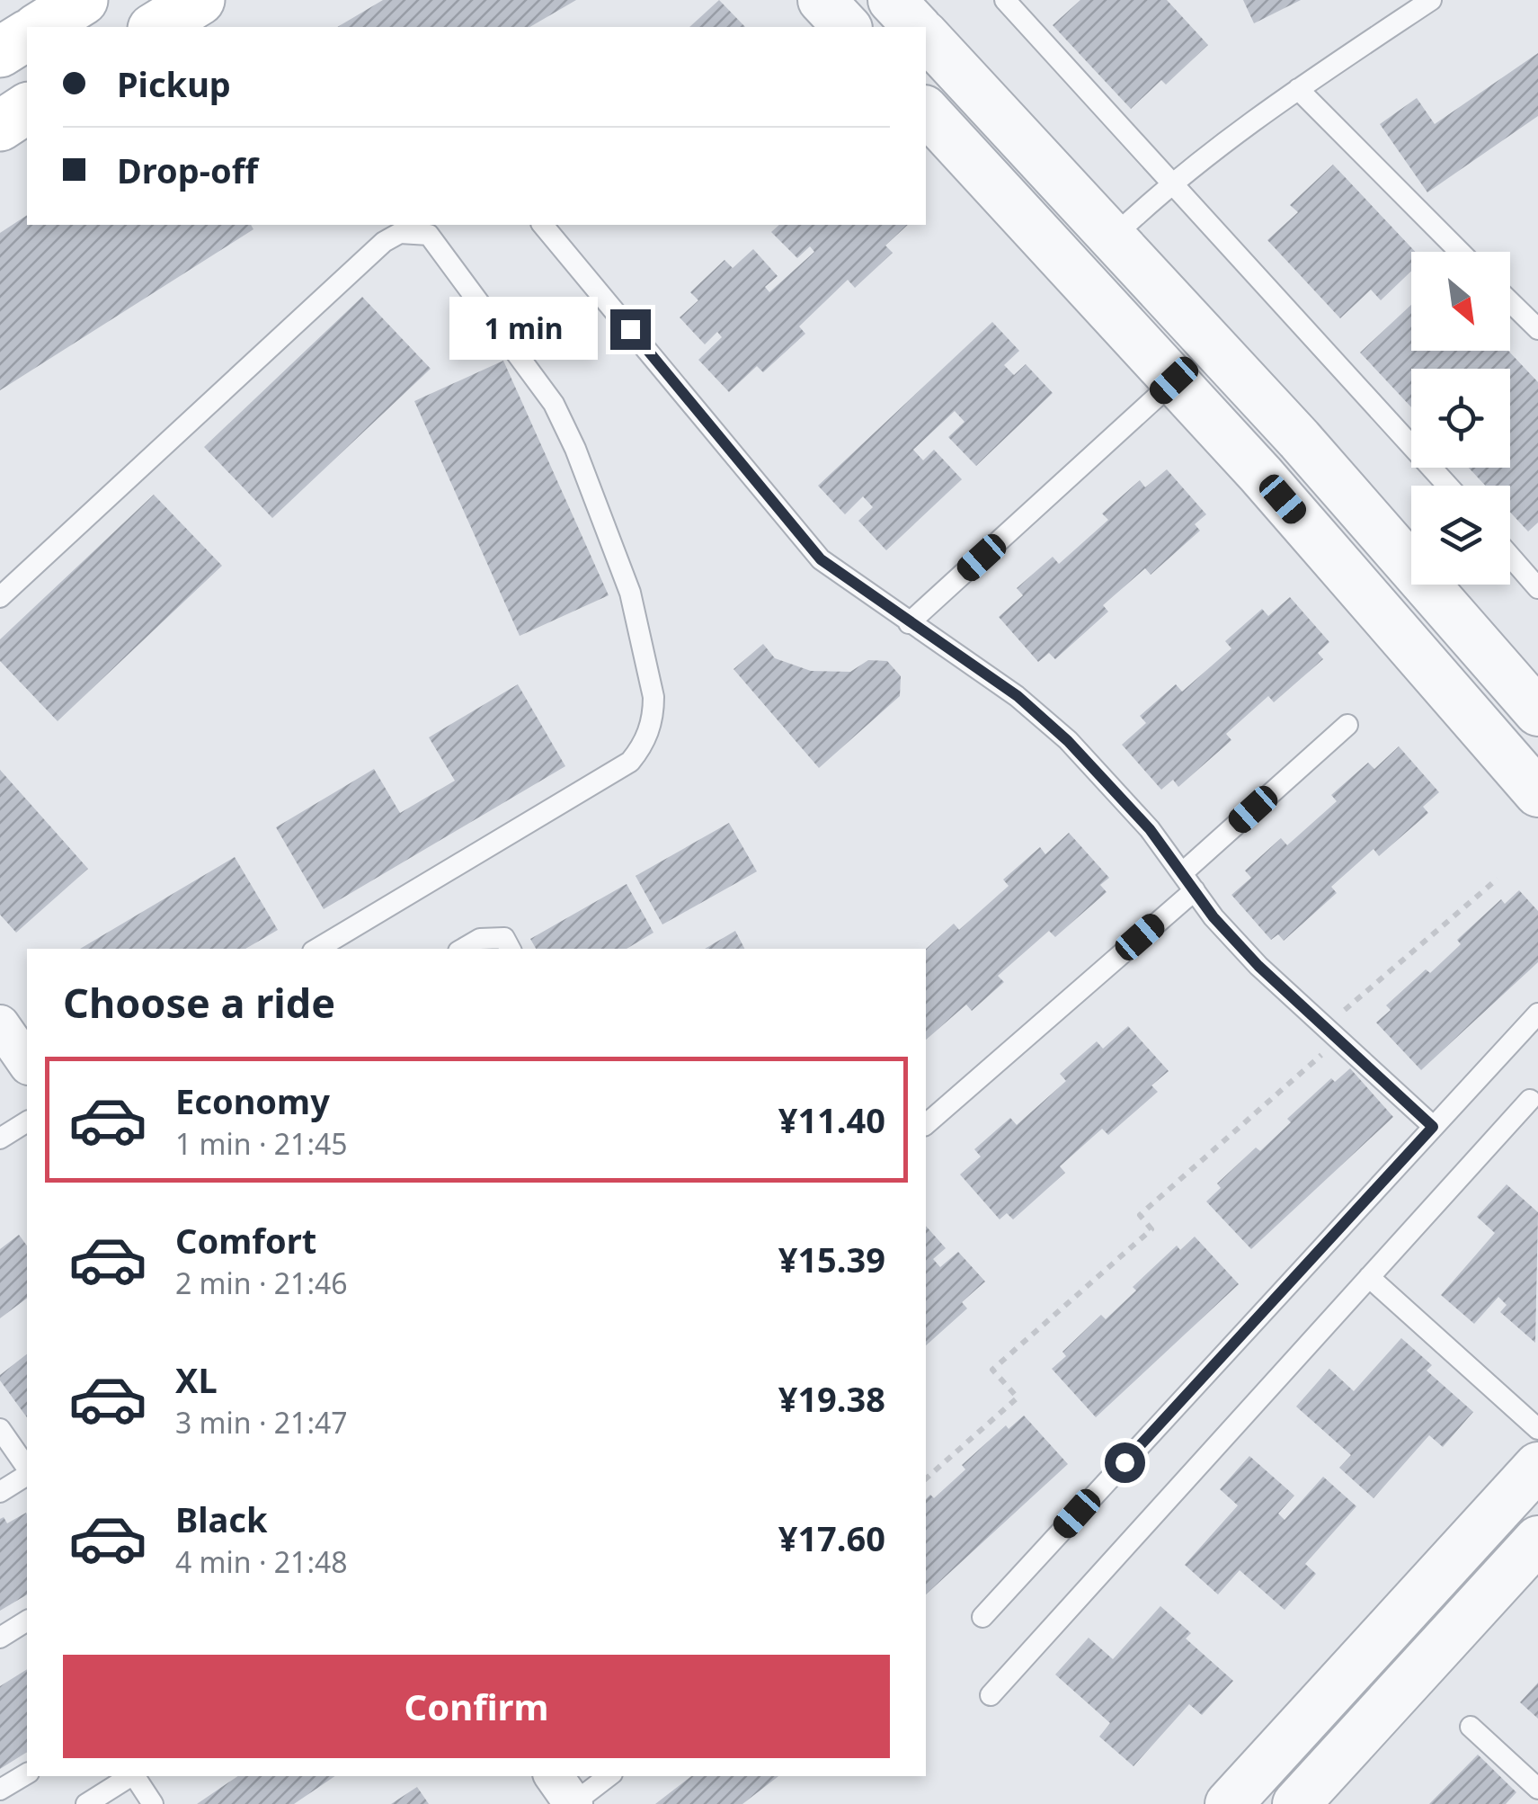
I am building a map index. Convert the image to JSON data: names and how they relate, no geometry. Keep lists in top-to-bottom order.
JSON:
{
  "north": "bottom right",
  "page": {
    "banner": ["Pickup", "Drop-off"],
    "bubble": "1 min",
    "heading": "Choose a ride",
    "list": [
      {
        "name": "Economy",
        "note": "1 min · 21:45",
        "value": "¥11.40"
      },
      {
        "name": "Comfort",
        "note": "2 min · 21:46",
        "value": "¥15.39"
      },
      {
        "name": "XL",
        "note": "3 min · 21:47",
        "value": "¥19.38"
      },
      {
        "name": "Black",
        "note": "4 min · 21:48",
        "value": "¥17.60"
      }
    ],
    "buttons": "Confirm"
  }
}
